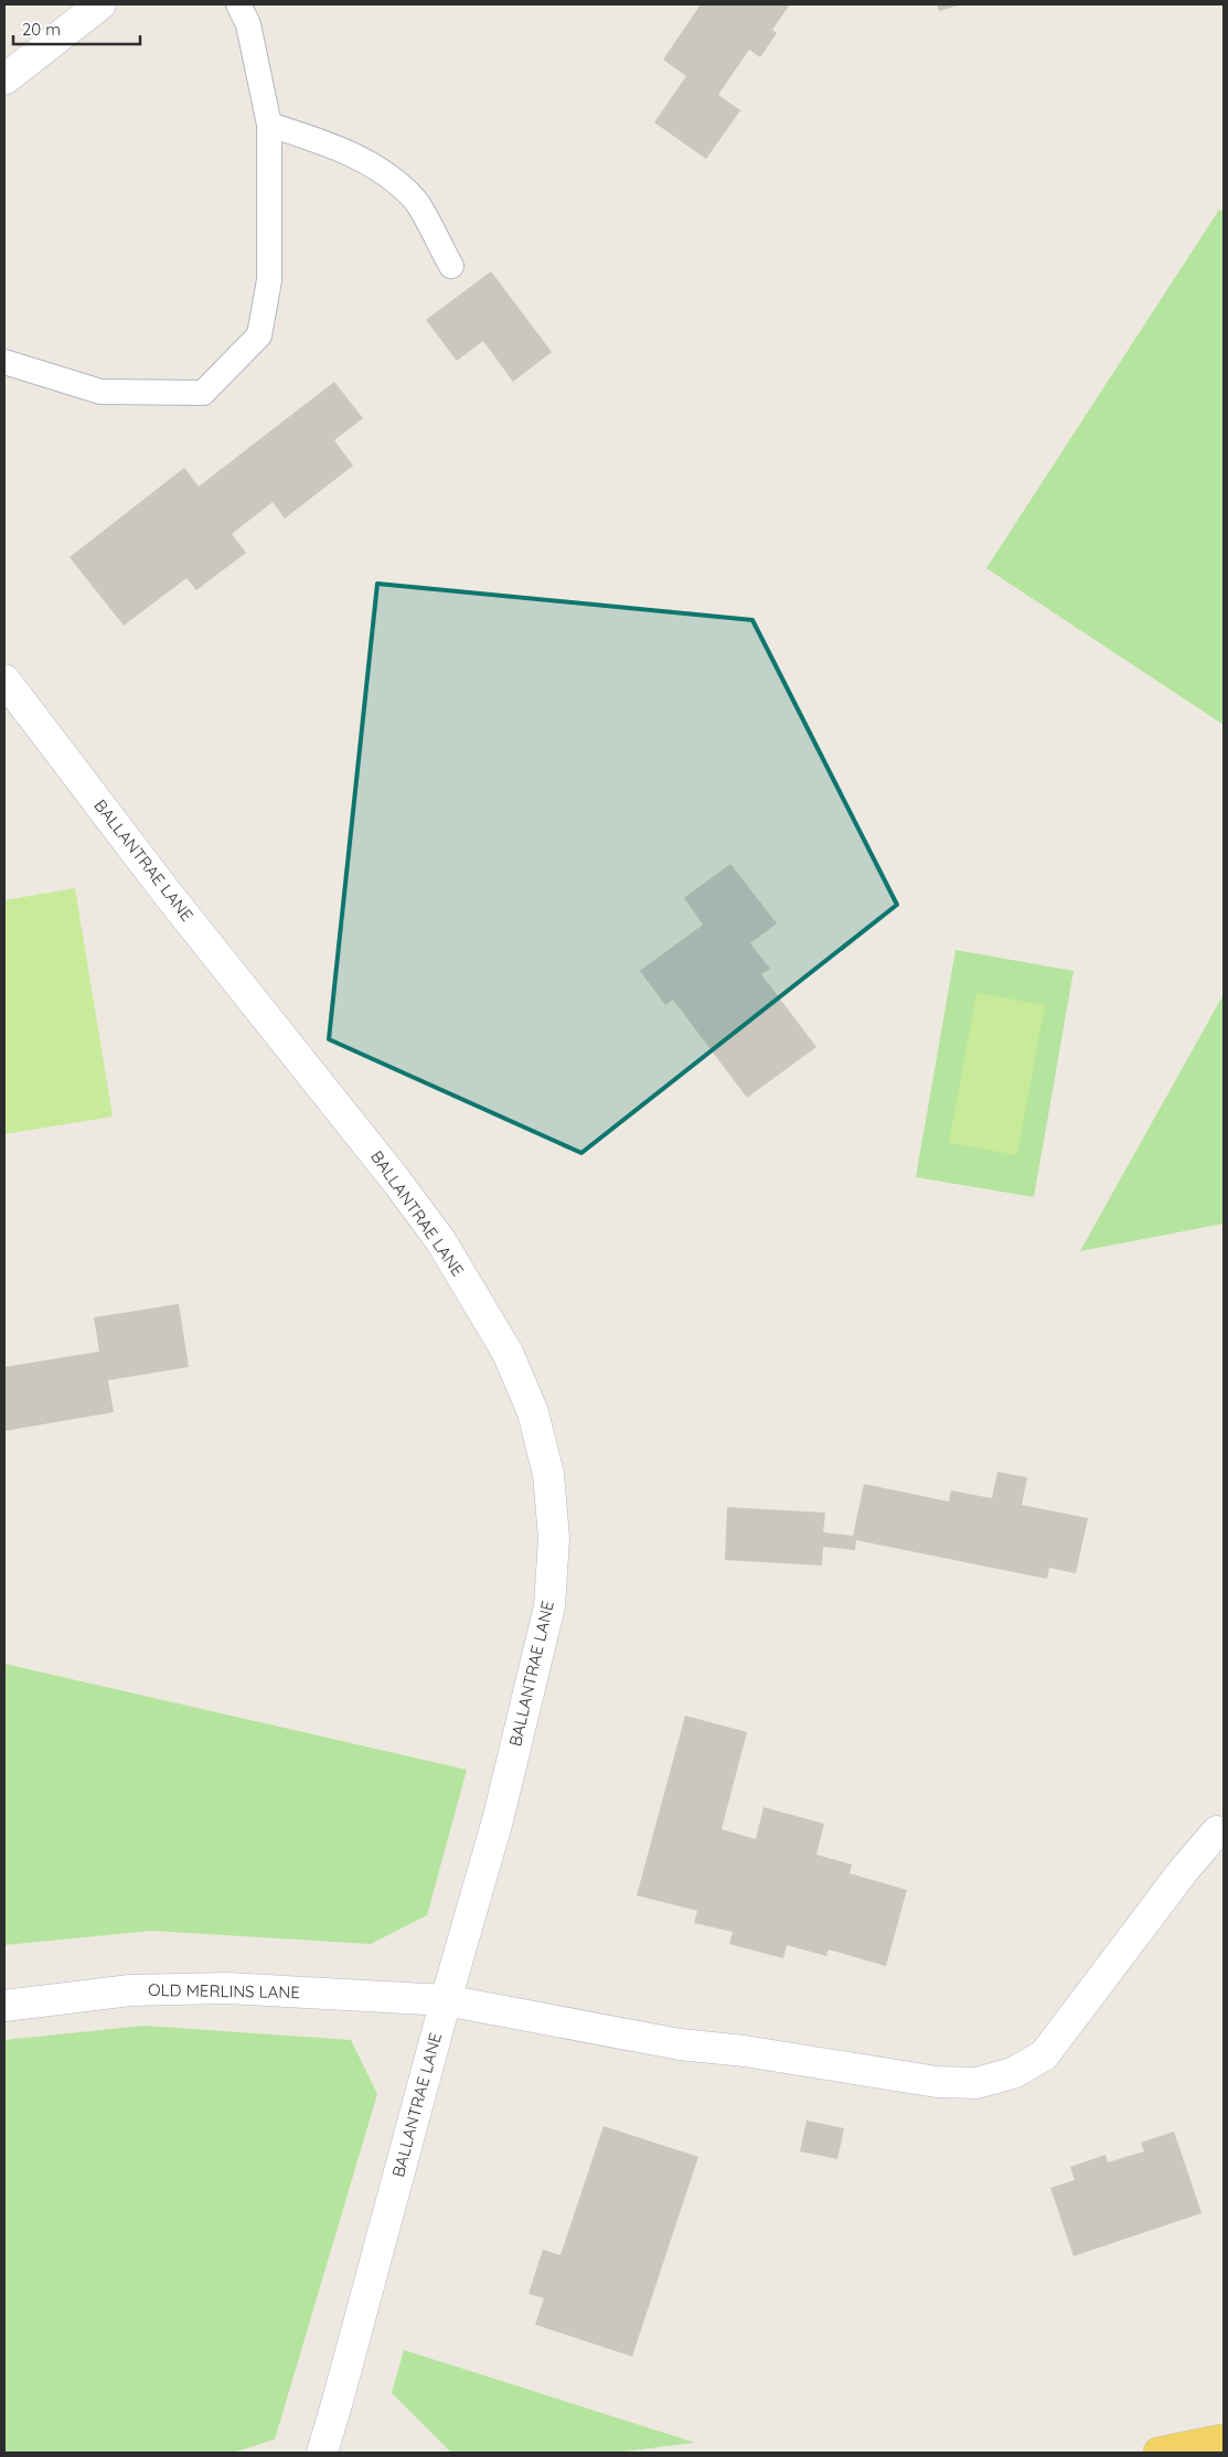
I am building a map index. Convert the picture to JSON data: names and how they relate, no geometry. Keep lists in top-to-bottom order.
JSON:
{
  "streets": {
    "street": ["BALLANTRAE LANE", "OLD MERLINS LANE"]
  },
  "crossings": [
    ["BALLANTRAE LANE", "OLD MERLINS LANE"]
  ],
  "scale_bar": "20 m"
}
